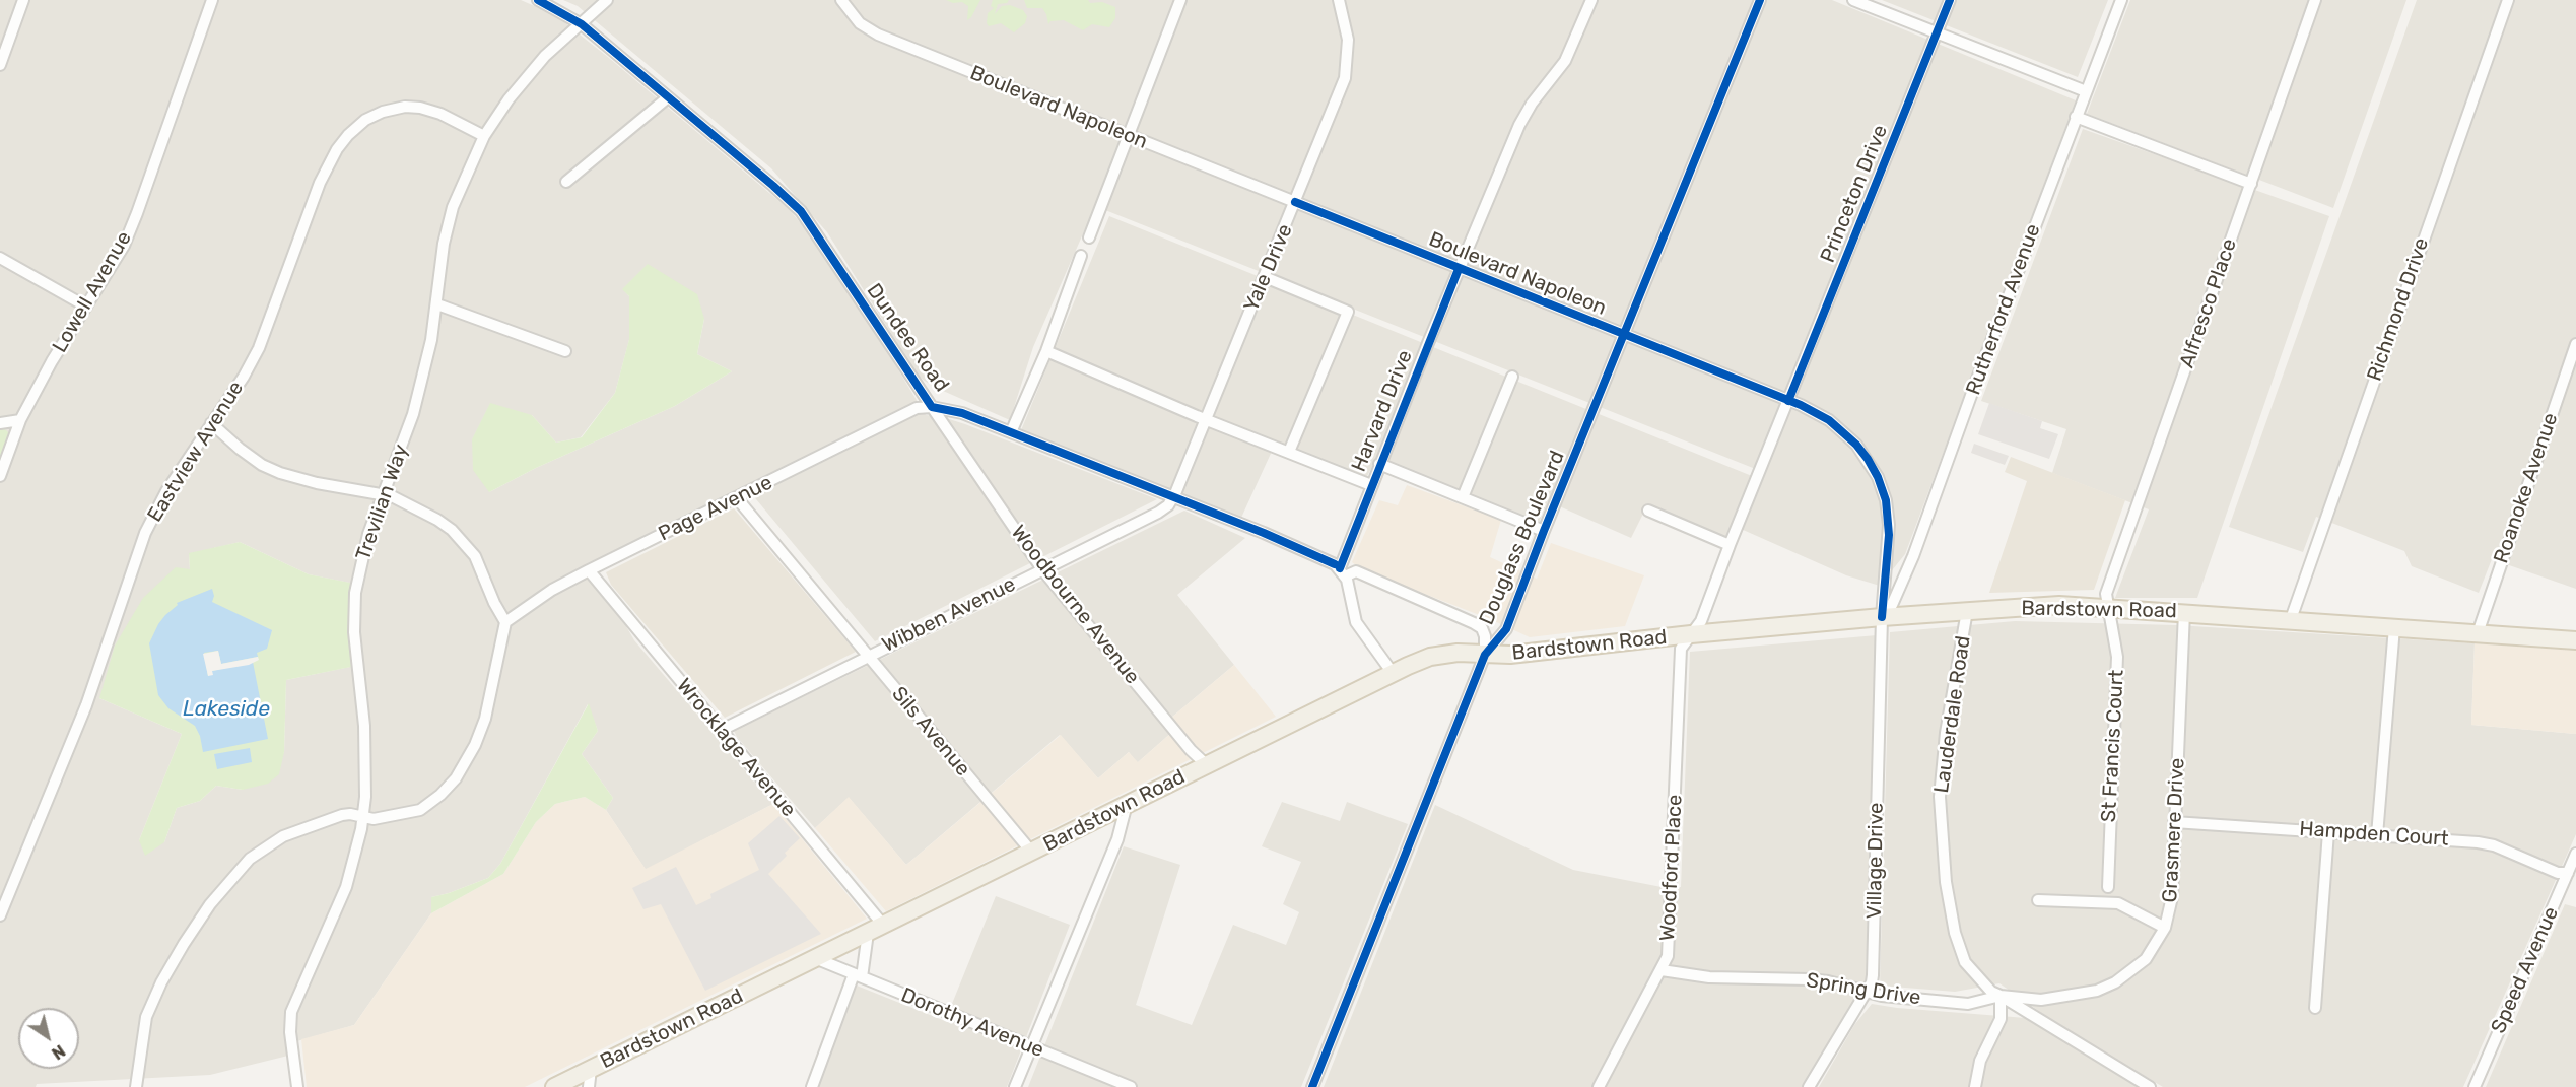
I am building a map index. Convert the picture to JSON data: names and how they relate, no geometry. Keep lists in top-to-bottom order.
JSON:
{
  "streets": {
    "main road": ["Bardstown Road"],
    "street": [
      "Boulevard Napoleon",
      "Princeton Drive",
      "Yale Drive",
      "Lowell Avenue",
      "Alfresco Place",
      "Rutherford Avenue",
      "Richmond Drive",
      "Dundee Road",
      "Harvard Drive",
      "Eastview Avenue",
      "Roanoke Avenue",
      "Trevilian Way",
      "Page Avenue",
      "Douglass Boulevard",
      "Woodbourne Avenue",
      "Wibben Avenue",
      "Lauderdale Road",
      "Sils Avenue",
      "St Francis Court",
      "Wrocklage Avenue",
      "Grasmere Drive",
      "Hampden Court",
      "Village Drive",
      "Woodford Place",
      "Speed Avenue",
      "Spring Drive",
      "Dorothy Avenue"
    ]
  },
  "crossings": [
    ["Boulevard Napoleon", "Princeton Drive"],
    ["Boulevard Napoleon", "Yale Drive"],
    ["Boulevard Napoleon", "Rutherford Avenue"],
    ["Boulevard Napoleon", "Harvard Drive"],
    ["Boulevard Napoleon", "Douglass Boulevard"],
    ["Boulevard Napoleon", "Bardstown Road"],
    ["Boulevard Napoleon", "Village Drive"],
    ["Princeton Drive", "Bardstown Road"],
    ["Princeton Drive", "Woodford Place"],
    ["Yale Drive", "Dundee Road"],
    ["Yale Drive", "Wibben Avenue"],
    ["Alfresco Place", "Bardstown Road"],
    ["Alfresco Place", "St Francis Court"],
    ["Rutherford Avenue", "Bardstown Road"],
    ["Rutherford Avenue", "Village Drive"],
    ["Richmond Drive", "Bardstown Road"],
    ["Dundee Road", "Harvard Drive"],
    ["Dundee Road", "Trevilian Way"],
    ["Dundee Road", "Page Avenue"],
    ["Dundee Road", "Douglass Boulevard"],
    ["Dundee Road", "Woodbourne Avenue"],
    ["Dundee Road", "Bardstown Road"],
    ["Dundee Road", "Wibben Avenue"],
    ["Eastview Avenue", "Trevilian Way"],
    ["Roanoke Avenue", "Bardstown Road"],
    ["Page Avenue", "Woodbourne Avenue"],
    ["Page Avenue", "Sils Avenue"],
    ["Page Avenue", "Wrocklage Avenue"],
    ["Douglass Boulevard", "Bardstown Road"],
    ["Woodbourne Avenue", "Bardstown Road"],
    ["Woodbourne Avenue", "Wibben Avenue"],
    ["Bardstown Road", "Lauderdale Road"],
    ["Bardstown Road", "Sils Avenue"],
    ["Bardstown Road", "St Francis Court"],
    ["Bardstown Road", "Wrocklage Avenue"],
    ["Bardstown Road", "Grasmere Drive"],
    ["Bardstown Road", "Village Drive"],
    ["Bardstown Road", "Woodford Place"],
    ["Bardstown Road", "Dorothy Avenue"],
    ["Wibben Avenue", "Sils Avenue"],
    ["Wibben Avenue", "Wrocklage Avenue"],
    ["Lauderdale Road", "Grasmere Drive"],
    ["Lauderdale Road", "Spring Drive"],
    ["Grasmere Drive", "Hampden Court"],
    ["Grasmere Drive", "Spring Drive"],
    ["Hampden Court", "Speed Avenue"],
    ["Village Drive", "Spring Drive"],
    ["Woodford Place", "Spring Drive"]
  ],
  "water": ["Lakeside"],
  "north": "bottom right"
}
